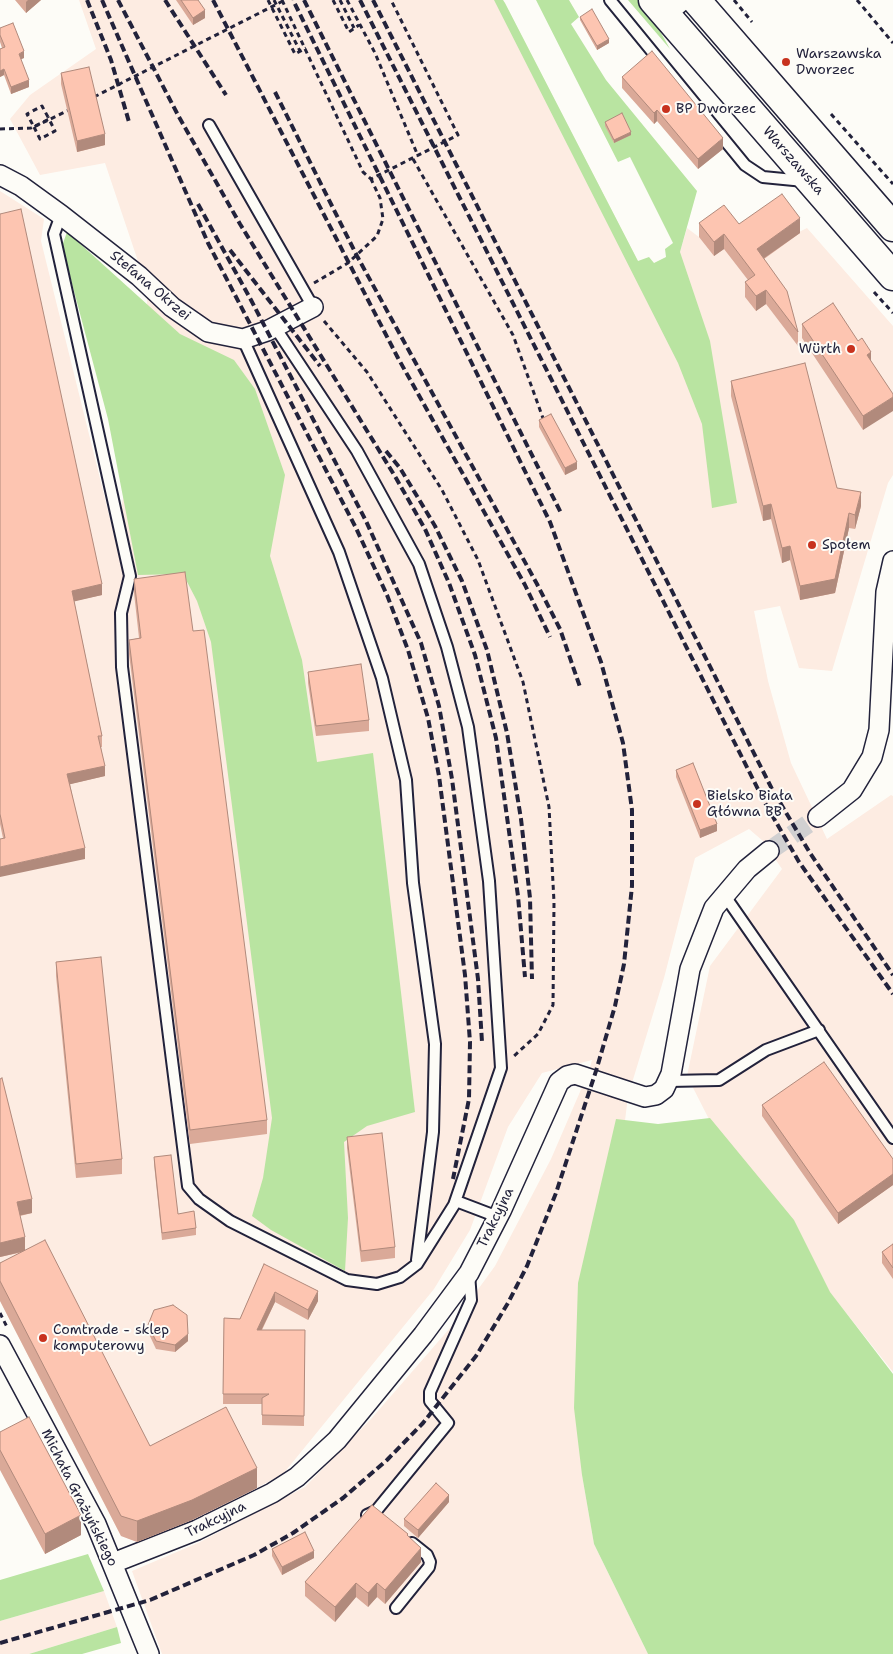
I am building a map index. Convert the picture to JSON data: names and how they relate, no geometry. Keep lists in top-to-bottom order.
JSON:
{
  "streets": {
    "main road": ["Warszawska"],
    "street": ["Stefana Okrzei", "Trakcyjna", "Michała Grażyńskiego"]
  },
  "crossings": [
    ["Trakcyjna", "Michała Grażyńskiego"]
  ],
  "places": [
    "Warszawska Dworzec",
    "BP Dworzec",
    "Würth",
    "Społem",
    "Bielsko Biała Główna BB",
    "Comtrade - sklep komputerowy"
  ]
}
